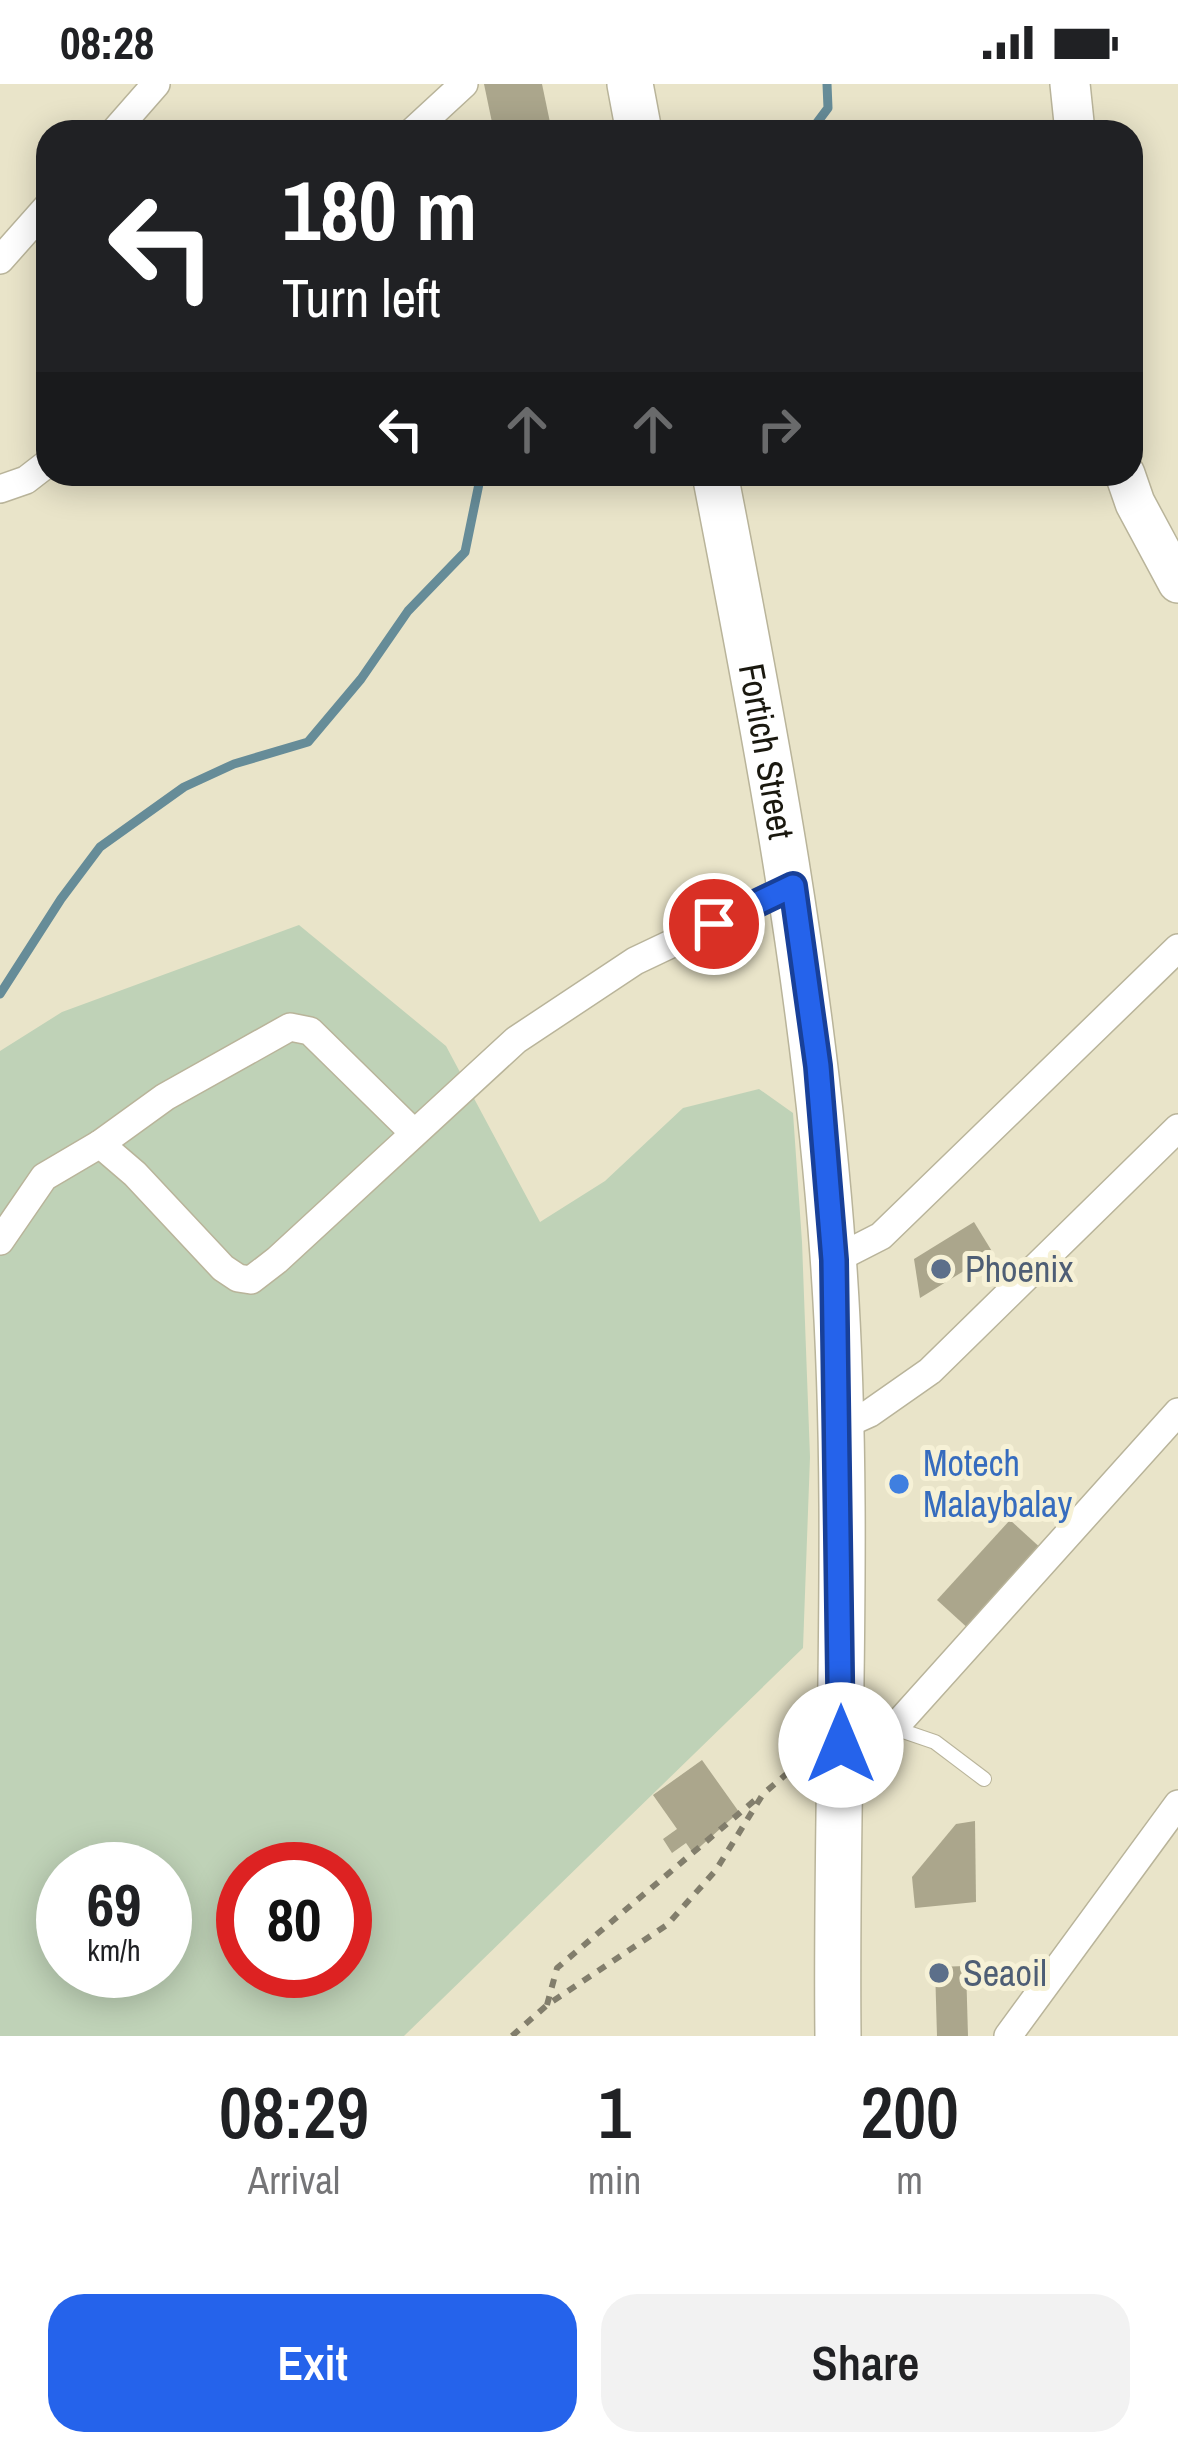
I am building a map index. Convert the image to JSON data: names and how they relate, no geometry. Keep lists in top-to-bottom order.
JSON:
{
  "streets": {
    "highway": ["Fortich Street"]
  },
  "places": ["Phoenix", "Motech Malaybalay", "Seaoil"],
  "page": {
    "status": "08:28",
    "turn": ["180 m", "Turn left"],
    "speed": "69 km/h",
    "limit": "80",
    "eta": [
      "08:29",
      "Arrival",
      "1",
      "min",
      "200",
      "m"
    ],
    "buttons": ["Exit", "Share"]
  }
}
